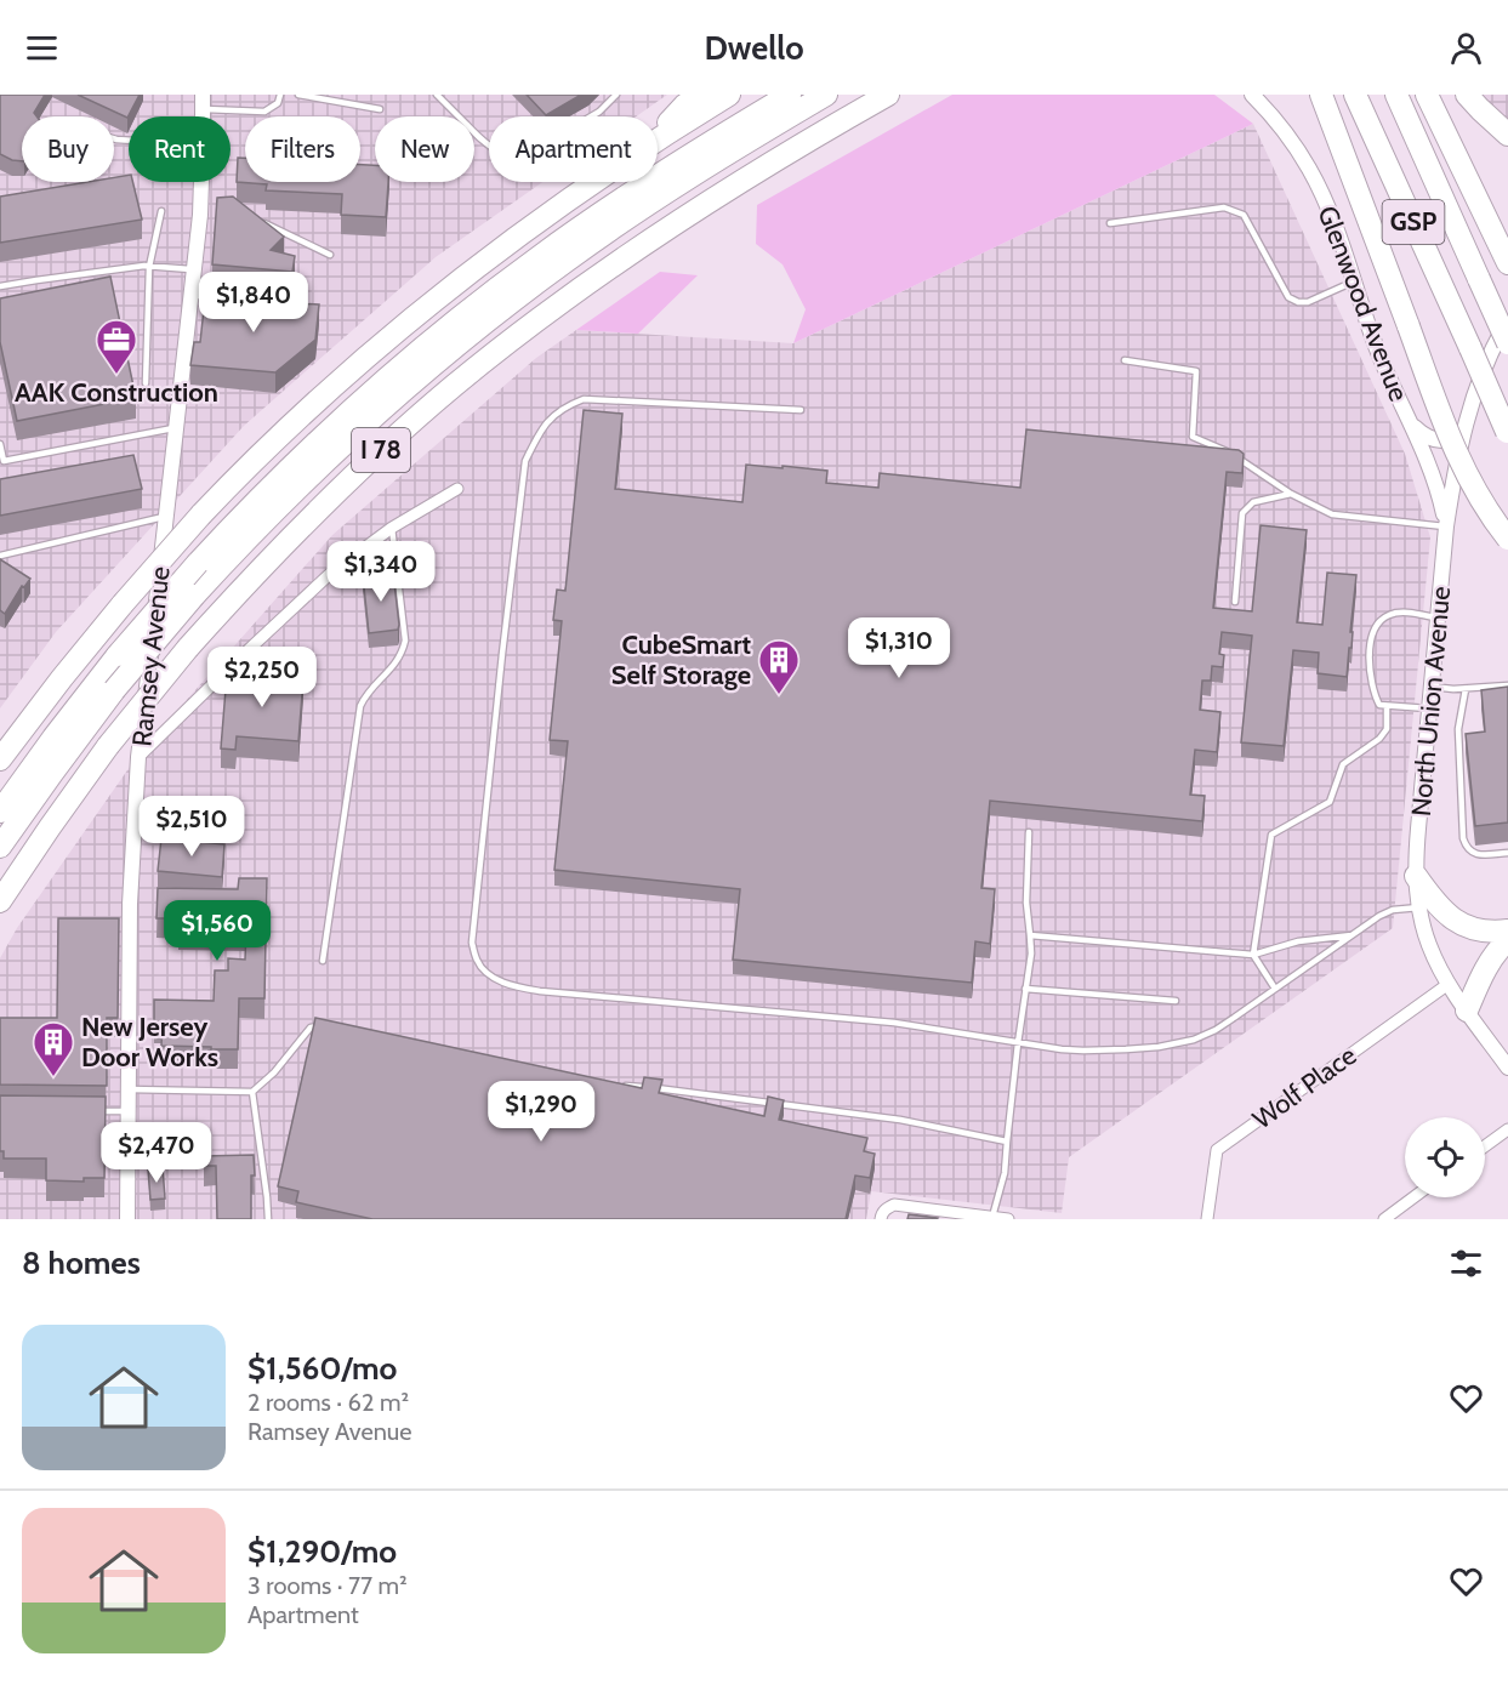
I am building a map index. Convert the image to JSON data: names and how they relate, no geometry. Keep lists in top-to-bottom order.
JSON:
{
  "streets": {
    "highway": ["GSP", "I 78"],
    "street": [
      "Glenwood Avenue",
      "Ramsey Avenue",
      "North Union Avenue",
      "Wolf Place"
    ]
  },
  "crossings": [
    ["Glenwood Avenue", "North Union Avenue"],
    ["North Union Avenue", "Wolf Place"]
  ],
  "places": {
    "office": ["AAK Construction"],
    "building": ["CubeSmart Self Storage", "New Jersey Door Works"]
  },
  "page": {
    "header": "Dwello",
    "chip": [
      "Buy",
      "Rent",
      "Filters",
      "New",
      "Apartment"
    ],
    "price": [
      "$1,840",
      "$1,340",
      "$1,310",
      "$2,250",
      "$2,510",
      "$1,560",
      "$1,290",
      "$2,470"
    ],
    "heading": "8 homes",
    "list": [
      {
        "name": "$1,560/mo",
        "note": "2 rooms · 62 m² · Ramsey Avenue"
      },
      {
        "name": "$1,290/mo",
        "note": "3 rooms · 77 m² · Apartment"
      }
    ]
  }
}
